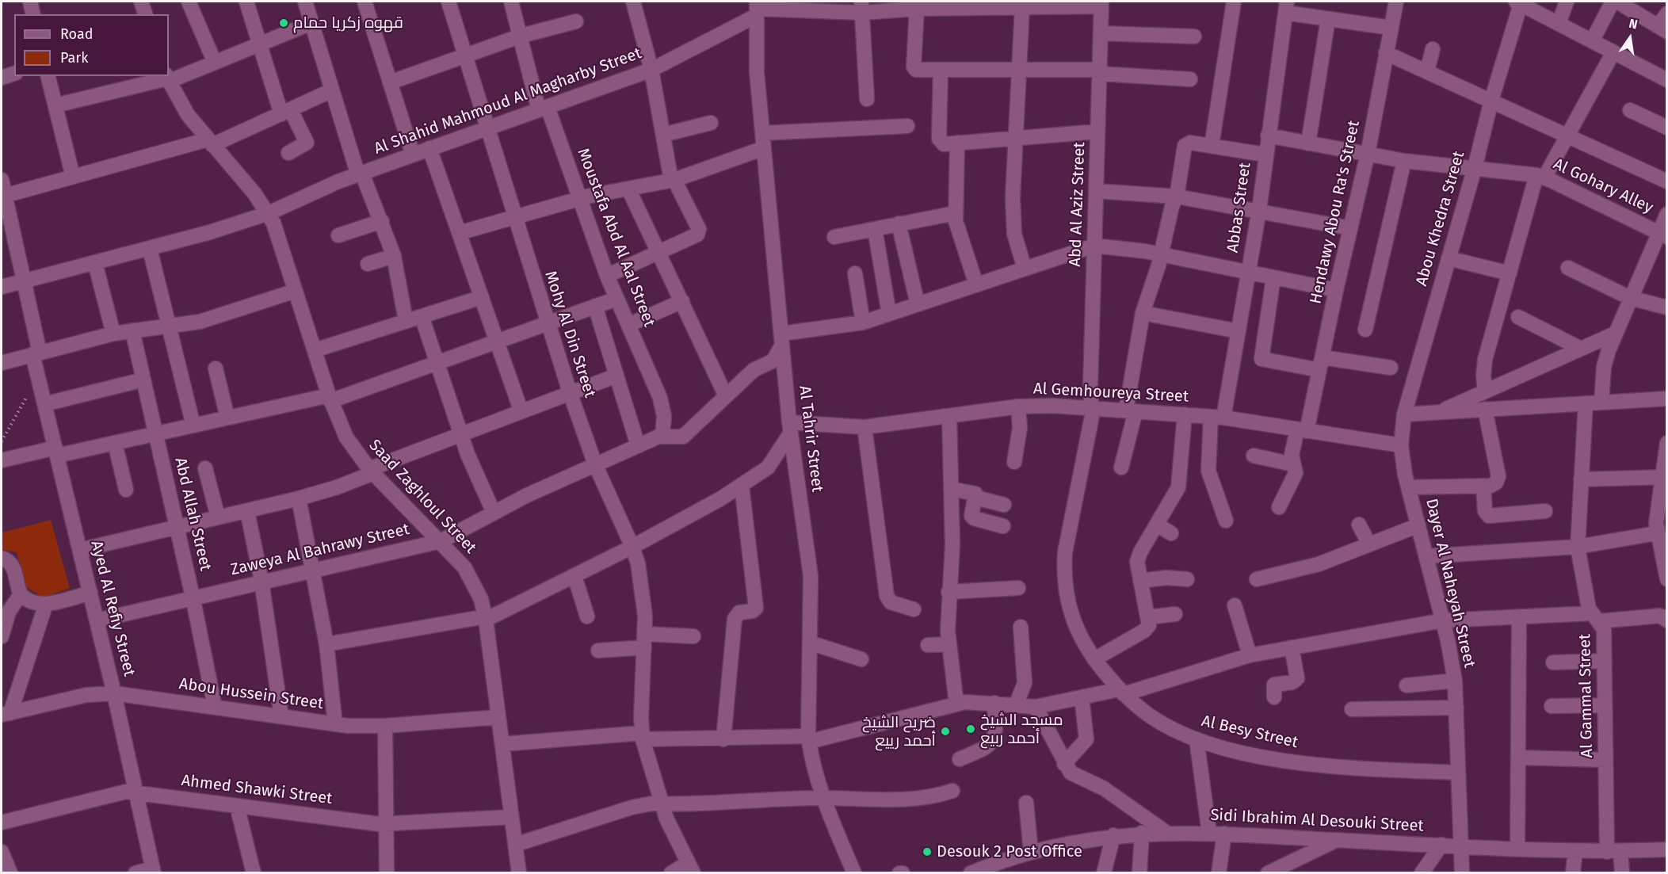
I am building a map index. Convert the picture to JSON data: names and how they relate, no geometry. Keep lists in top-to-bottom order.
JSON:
{
  "streets": {
    "street": [
      "Al Shahid Mahmoud Al Magharby Street",
      "Al Gohary Alley",
      "Abd Al Aziz Street",
      "Abbas Street",
      "Hendawy Abou Ra's Street",
      "Abou Khedra Street",
      "Moustafa Abd Al Aal Street",
      "Mohy Al Din Street",
      "Al Gemhoureya Street",
      "Al Tahrir Street",
      "Saad Zaghloul Street",
      "Abd Allah Street",
      "Zaweya Al Bahrawy Street",
      "Dayer Al Naheyah Street",
      "Ayed Al Refiy Street",
      "Abou Hussein Street",
      "Al Gammal Street",
      "Al Besy Street",
      "Ahmed Shawki Street",
      "Sidi Ibrahim Al Desouki Street"
    ]
  },
  "crossings": [
    ["Al Shahid Mahmoud Al Magharby Street", "Abd Al Aziz Street"],
    ["Al Shahid Mahmoud Al Magharby Street", "Moustafa Abd Al Aal Street"],
    ["Al Shahid Mahmoud Al Magharby Street", "Mohy Al Din Street"],
    ["Al Shahid Mahmoud Al Magharby Street", "Al Tahrir Street"],
    ["Al Shahid Mahmoud Al Magharby Street", "Saad Zaghloul Street"],
    ["Al Shahid Mahmoud Al Magharby Street", "Ayed Al Refiy Street"],
    ["Al Gohary Alley", "Abbas Street"],
    ["Al Gohary Alley", "Hendawy Abou Ra's Street"],
    ["Al Gohary Alley", "Abou Khedra Street"],
    ["Abd Al Aziz Street", "Al Gemhoureya Street"],
    ["Abd Al Aziz Street", "Al Besy Street"],
    ["Abbas Street", "Al Gemhoureya Street"],
    ["Hendawy Abou Ra's Street", "Al Gemhoureya Street"],
    ["Abou Khedra Street", "Al Gemhoureya Street"],
    ["Abou Khedra Street", "Dayer Al Naheyah Street"],
    ["Moustafa Abd Al Aal Street", "Zaweya Al Bahrawy Street"],
    ["Mohy Al Din Street", "Zaweya Al Bahrawy Street"],
    ["Al Gemhoureya Street", "Al Tahrir Street"],
    ["Al Gemhoureya Street", "Dayer Al Naheyah Street"],
    ["Al Gemhoureya Street", "Al Besy Street"],
    ["Al Tahrir Street", "Zaweya Al Bahrawy Street"],
    ["Saad Zaghloul Street", "Zaweya Al Bahrawy Street"],
    ["Saad Zaghloul Street", "Abou Hussein Street"],
    ["Saad Zaghloul Street", "Ahmed Shawki Street"],
    ["Abd Allah Street", "Zaweya Al Bahrawy Street"],
    ["Abd Allah Street", "Abou Hussein Street"],
    ["Zaweya Al Bahrawy Street", "Ayed Al Refiy Street"],
    ["Dayer Al Naheyah Street", "Al Besy Street"],
    ["Dayer Al Naheyah Street", "Sidi Ibrahim Al Desouki Street"],
    ["Ayed Al Refiy Street", "Abou Hussein Street"],
    ["Ayed Al Refiy Street", "Ahmed Shawki Street"],
    ["Al Gammal Street", "Sidi Ibrahim Al Desouki Street"]
  ],
  "places": [
    "قهوه زكريا حمام",
    "مسجد الشيخ أحمد ربيع",
    "ضريح الشيخ أحمد رييع",
    "Desouk 2 Post Office"
  ],
  "legend": ["Road", "Park"],
  "north": "top"
}
